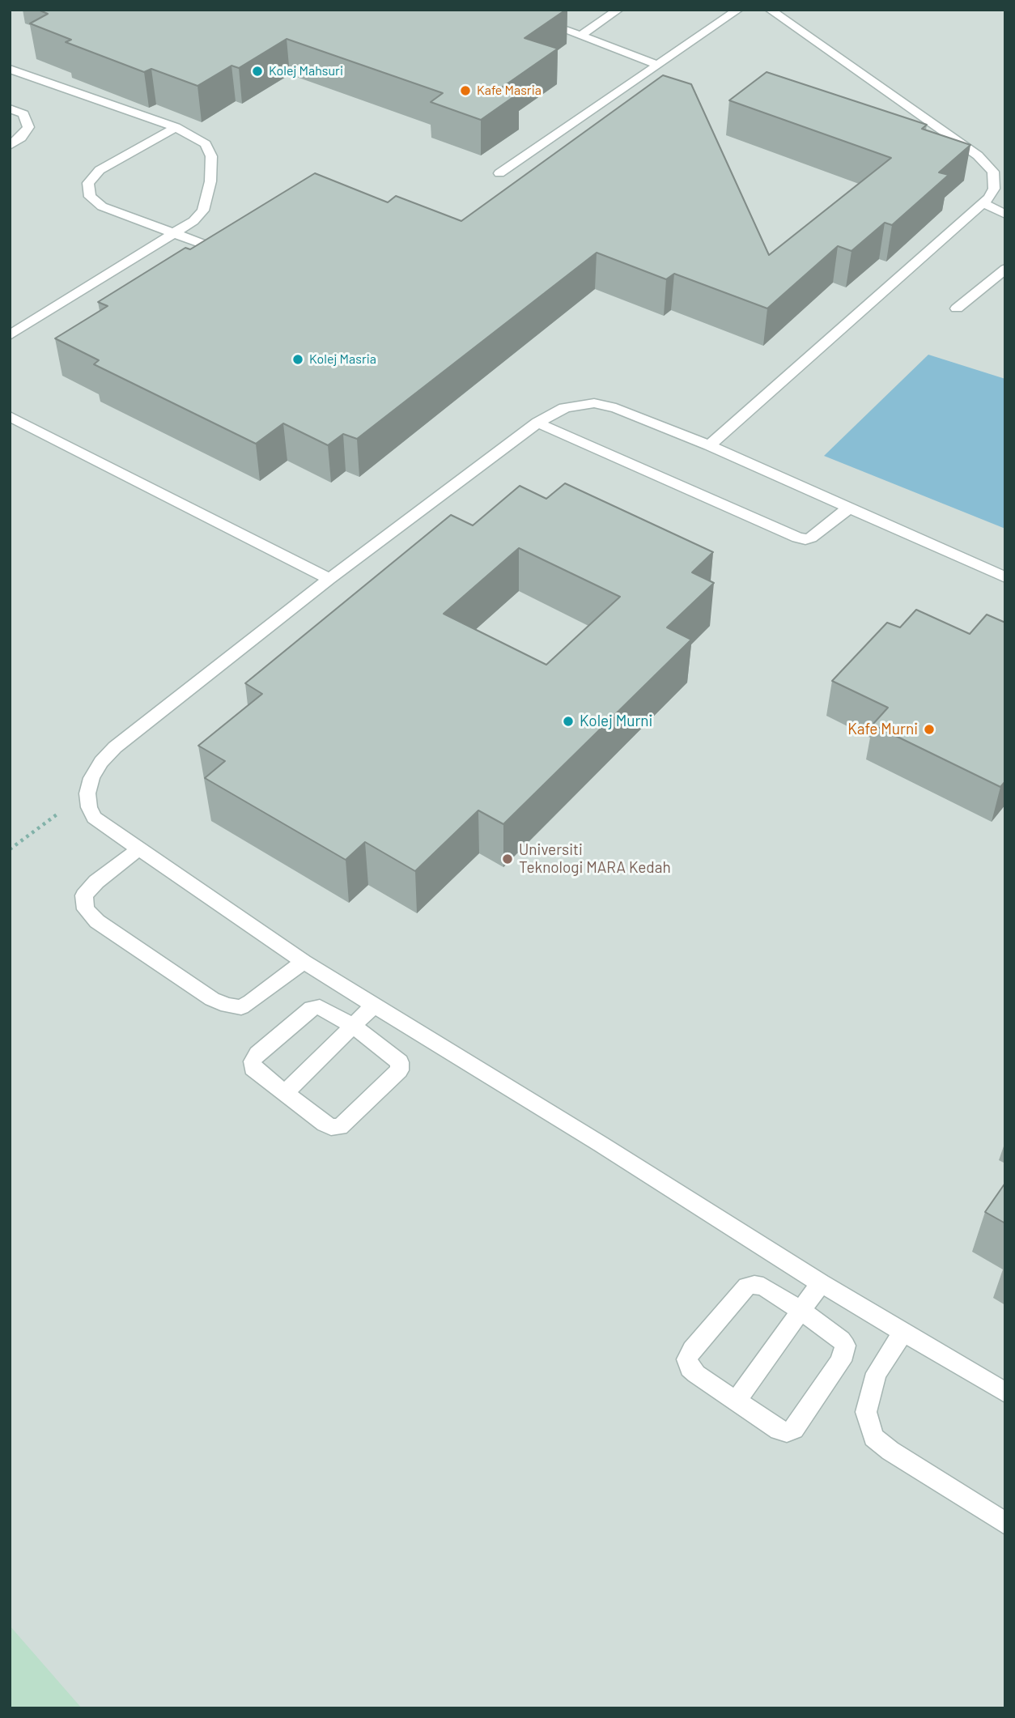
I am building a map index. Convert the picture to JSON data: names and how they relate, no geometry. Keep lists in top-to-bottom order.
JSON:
{
  "places": [
    "Kolej Mahsuri",
    "Kafe Masria",
    "Kolej Masria",
    "Kolej Murni",
    "Kafe Murni",
    "Universiti Teknologi MARA Kedah"
  ]
}
